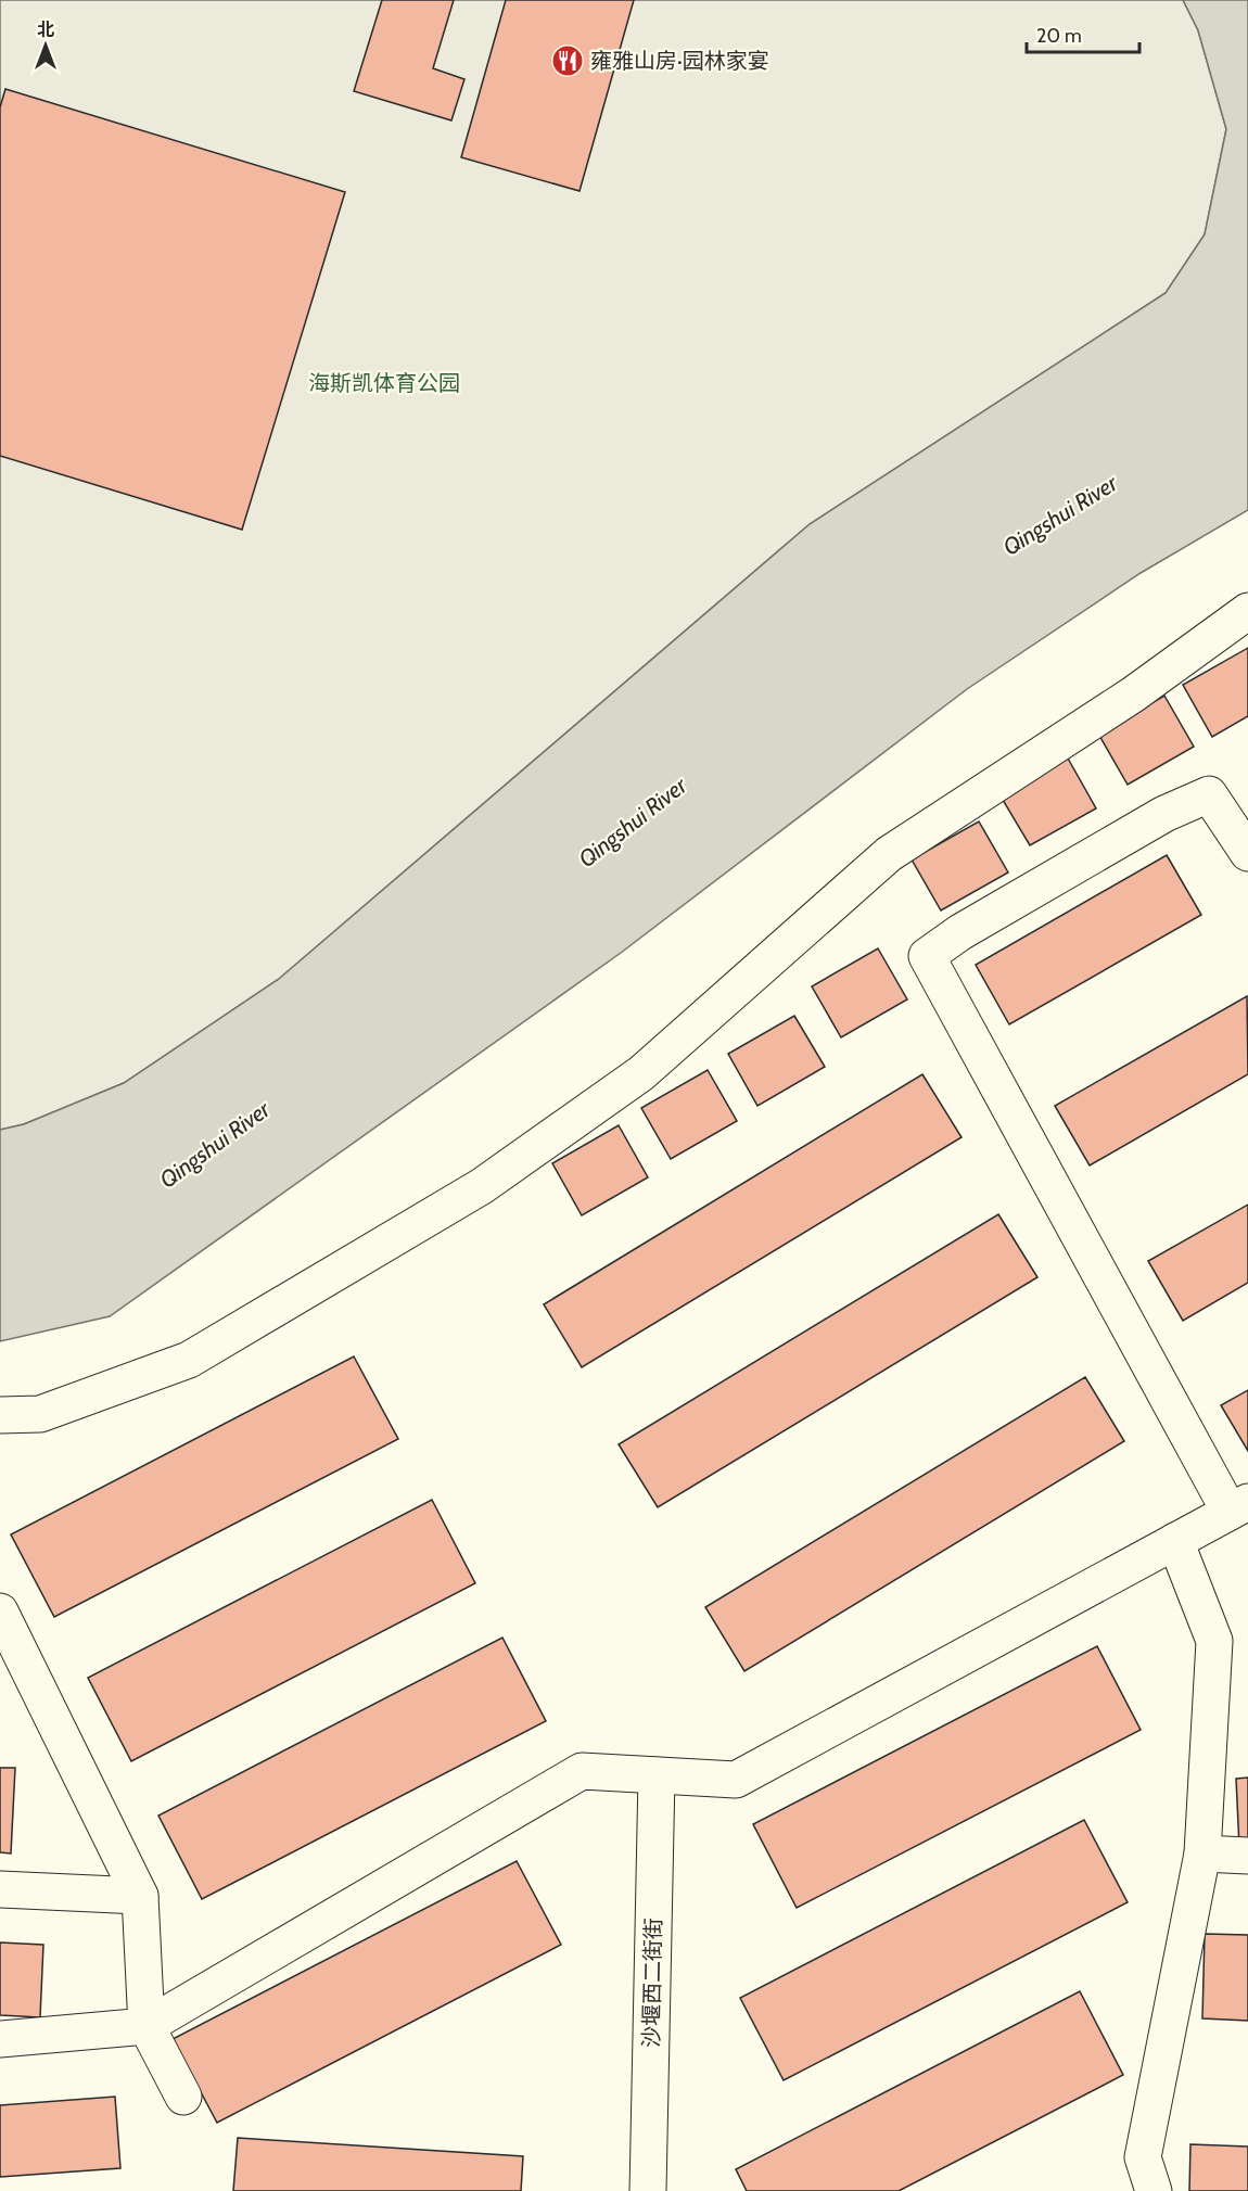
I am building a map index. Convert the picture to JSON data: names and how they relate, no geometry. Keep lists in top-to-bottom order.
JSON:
{
  "streets": {
    "street": ["沙堰西二街街"]
  },
  "water": ["Qingshui River"],
  "parks": ["海斯凯体育公园"],
  "places": {
    "restaurant": ["雍雅山房·园林家宴"]
  },
  "scale_bar": "20 m",
  "north": "top"
}
